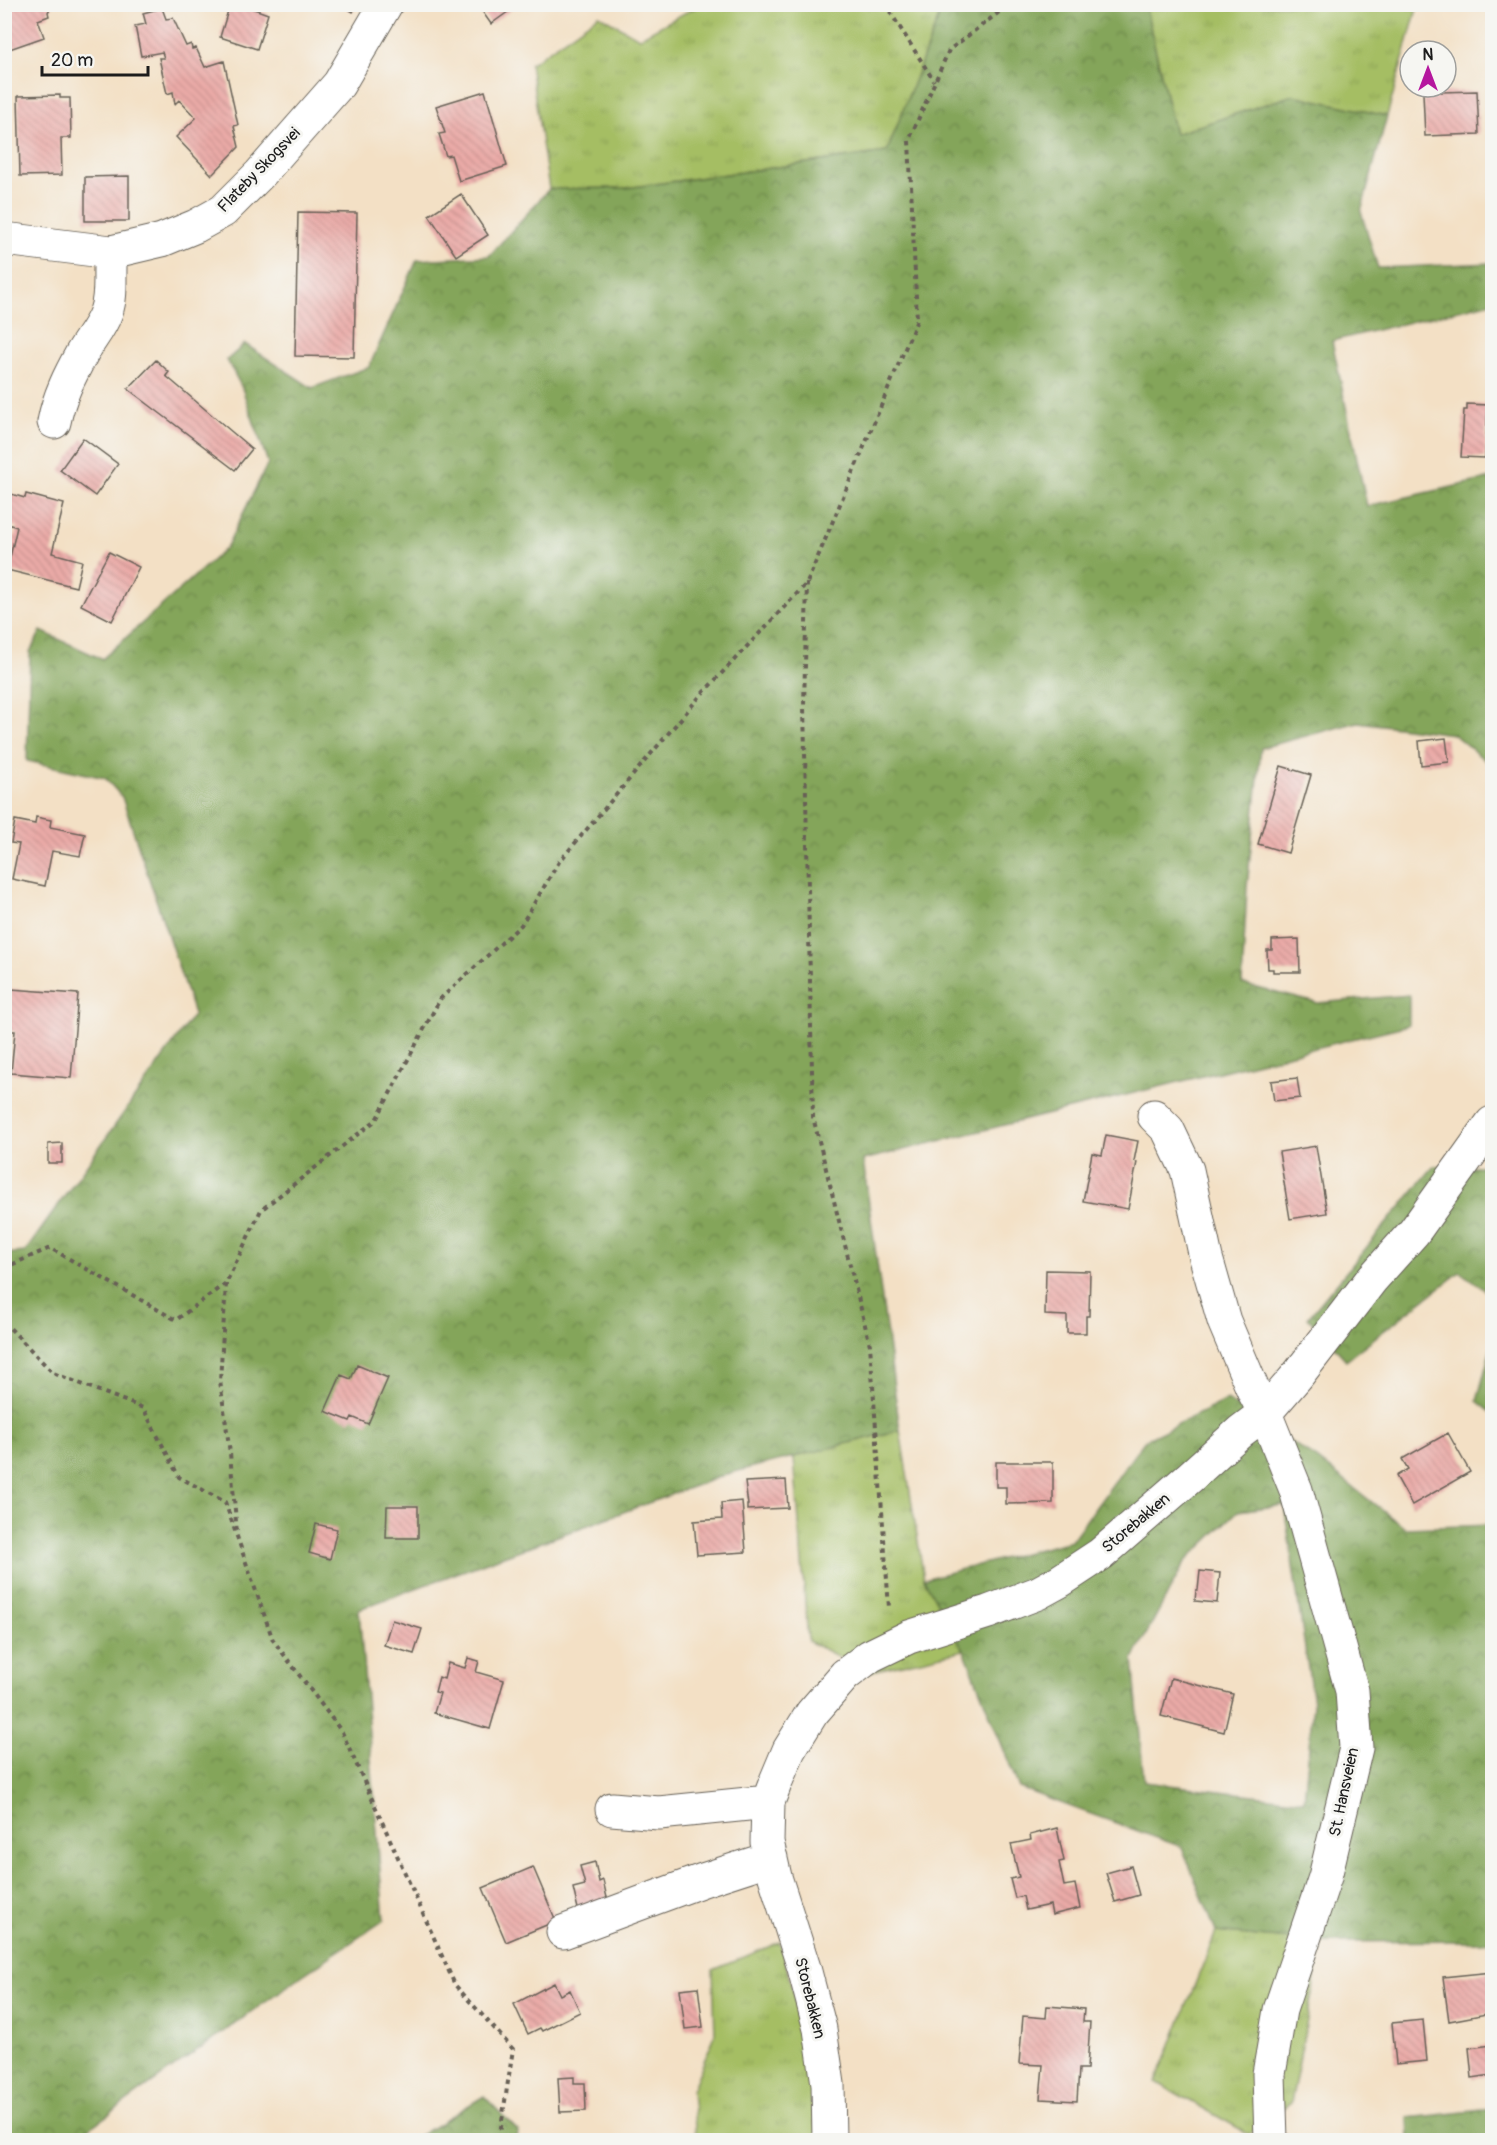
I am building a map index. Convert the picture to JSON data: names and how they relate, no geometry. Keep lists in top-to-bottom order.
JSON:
{
  "streets": {
    "street": ["Flateby Skogsvei", "Storebakken", "St. Hansveien"]
  },
  "crossings": [
    ["Storebakken", "St. Hansveien"]
  ],
  "scale_bar": "20 m",
  "north": "top"
}
